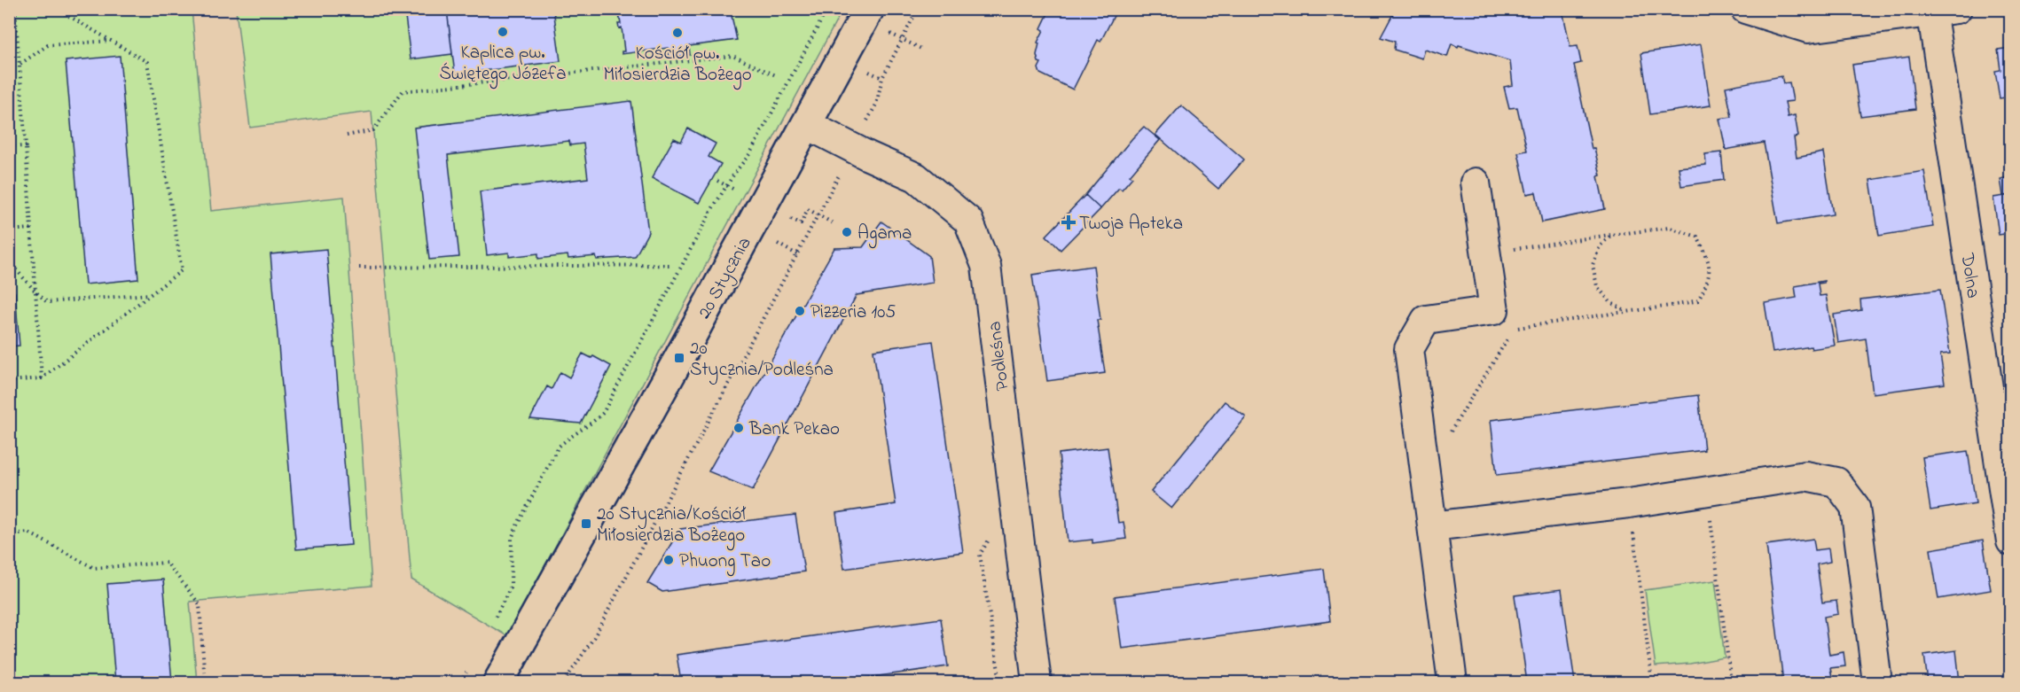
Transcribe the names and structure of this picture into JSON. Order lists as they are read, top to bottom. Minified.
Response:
{"streets":{"street":["Dolna","20 Stycznia","Podleśna"]},"crossings":[["20 Stycznia","Podleśna"]],"places":{"other":["Kaplica pw. Świętego Józefa","Kościół pw. Miłosierdzia Bożego","Agama","Pizzeria 105","Bank Pekao","Phuong Tao"],"health":["Twoja Apteka"],"transit":["20 Stycznia/Podleśna","20 Stycznia/Kościół Miłosierdzia Bożego"]}}
